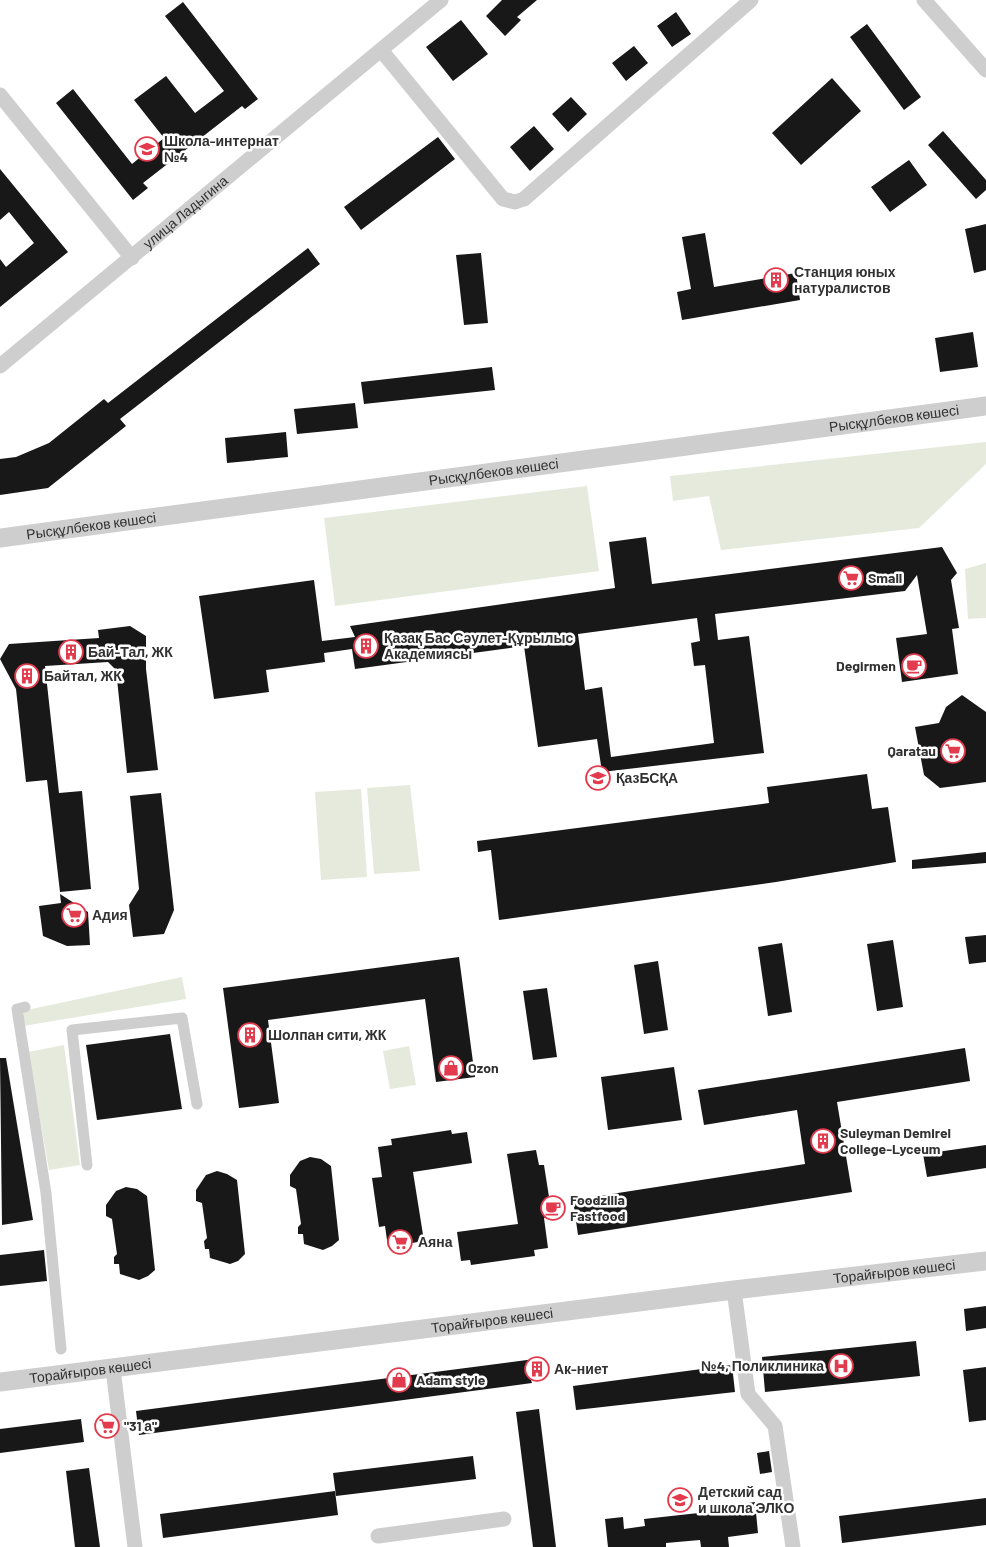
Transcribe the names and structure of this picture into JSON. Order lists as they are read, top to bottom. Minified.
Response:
{"streets":{"street":["улица Ладыгина","Рысқұлбеков көшесі","Торайғыров көшесі"]},"places":{"school or university":["Школа-интернат №4","ҚазБСҚА","Детский сад и школа ЭЛКО"],"building":["Станция юных натуралистов","Қазақ Бас Сәулет-Құрылыс Академиясы","Бай-Тал, ЖК","Байтал, ЖК","Шолпан сити, ЖК","Suleyman Demirel College-Lyceum","Ак-ниет"],"supermarket":["Small","Qaratau","Адия","Аяна","\"31 а\""],"cafe":["Degirmen","Foodzilla Fastfood"],"shop":["Ozon","Adam style"],"hospital":["№4, Поликлиника"]}}
